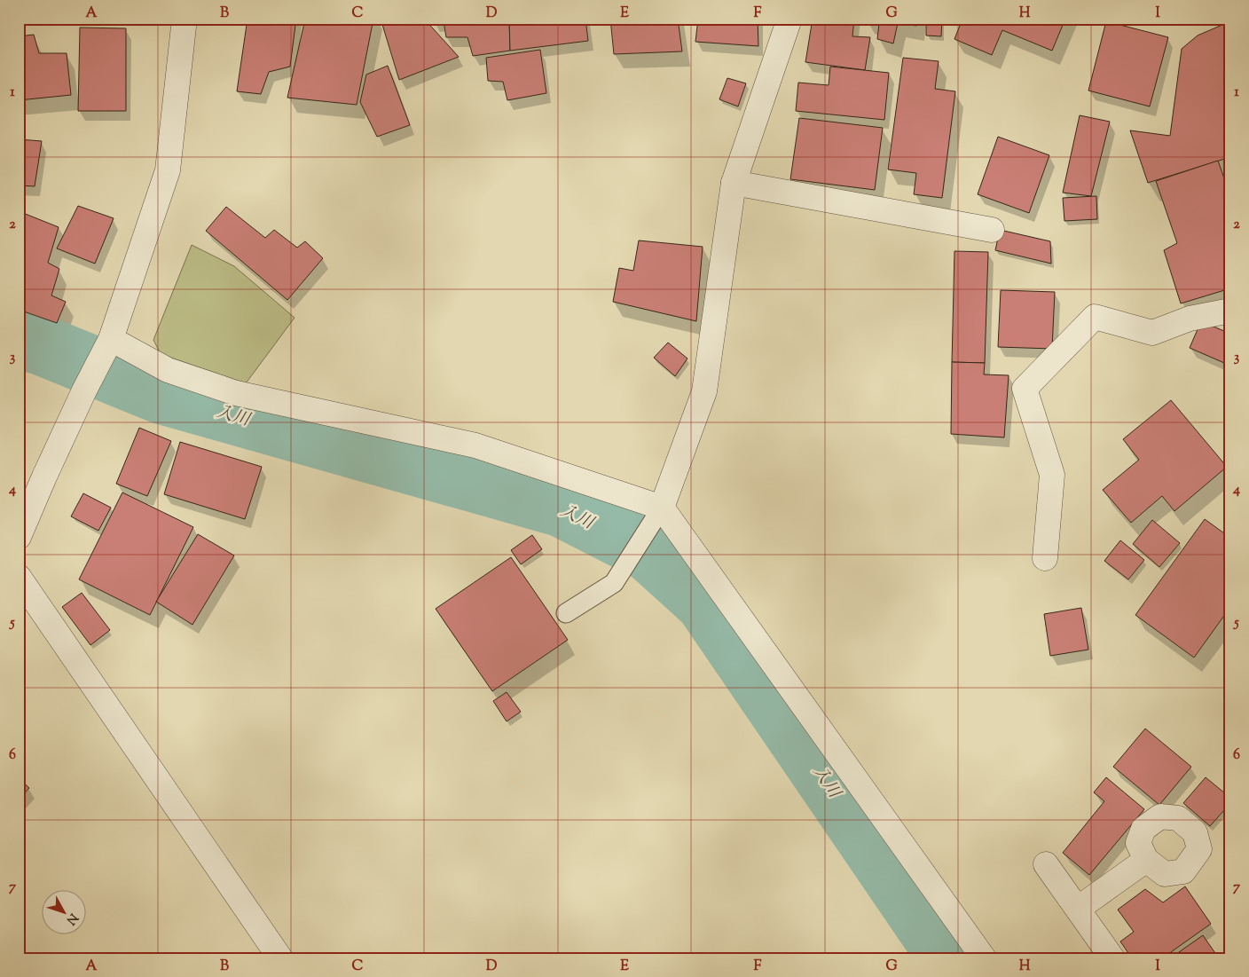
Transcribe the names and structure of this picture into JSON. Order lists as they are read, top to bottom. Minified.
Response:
{"water":["入川"],"north":"bottom right","grid":{"columns":["A","B","C","D","E","F","G","H","I"],"rows":["1","2","3","4","5","6","7"]}}
